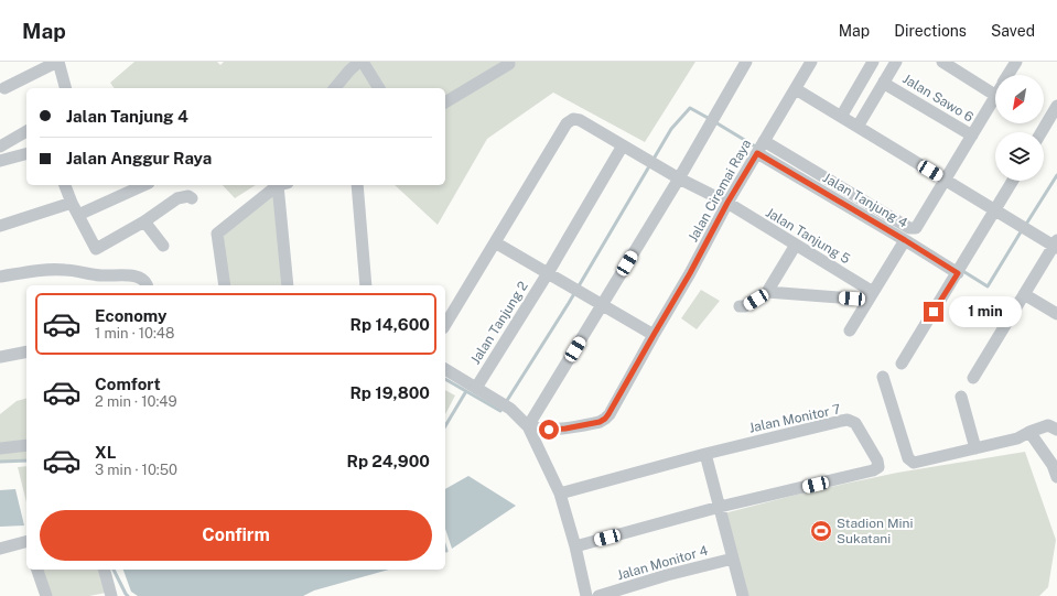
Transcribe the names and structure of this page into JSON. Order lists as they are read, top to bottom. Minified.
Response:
{"streets":{"street":["Jalan Sawo 6","Jalan Ciremai Raya","Jalan Tanjung 4","Jalan Tanjung 5","Jalan Tanjung 2","Jalan Monitor 7","Jalan Monitor 4"]},"crossings":[["Jalan Ciremai Raya","Jalan Tanjung 4"],["Jalan Ciremai Raya","Jalan Tanjung 5"],["Jalan Tanjung 5","Jalan Tanjung 2"]],"places":{"sports":["Stadion Mini Sukatani"]},"north":"bottom left","page":{"header":"Map","nav":["Map","Directions","Saved"],"banner":["Jalan Tanjung 4","Jalan Anggur Raya"],"list":[{"name":"Economy","note":"1 min · 10:48","value":"Rp 14,600"},{"name":"Comfort","note":"2 min · 10:49","value":"Rp 19,800"},{"name":"XL","note":"3 min · 10:50","value":"Rp 24,900"}],"bubble":"1 min","buttons":"Confirm"}}
